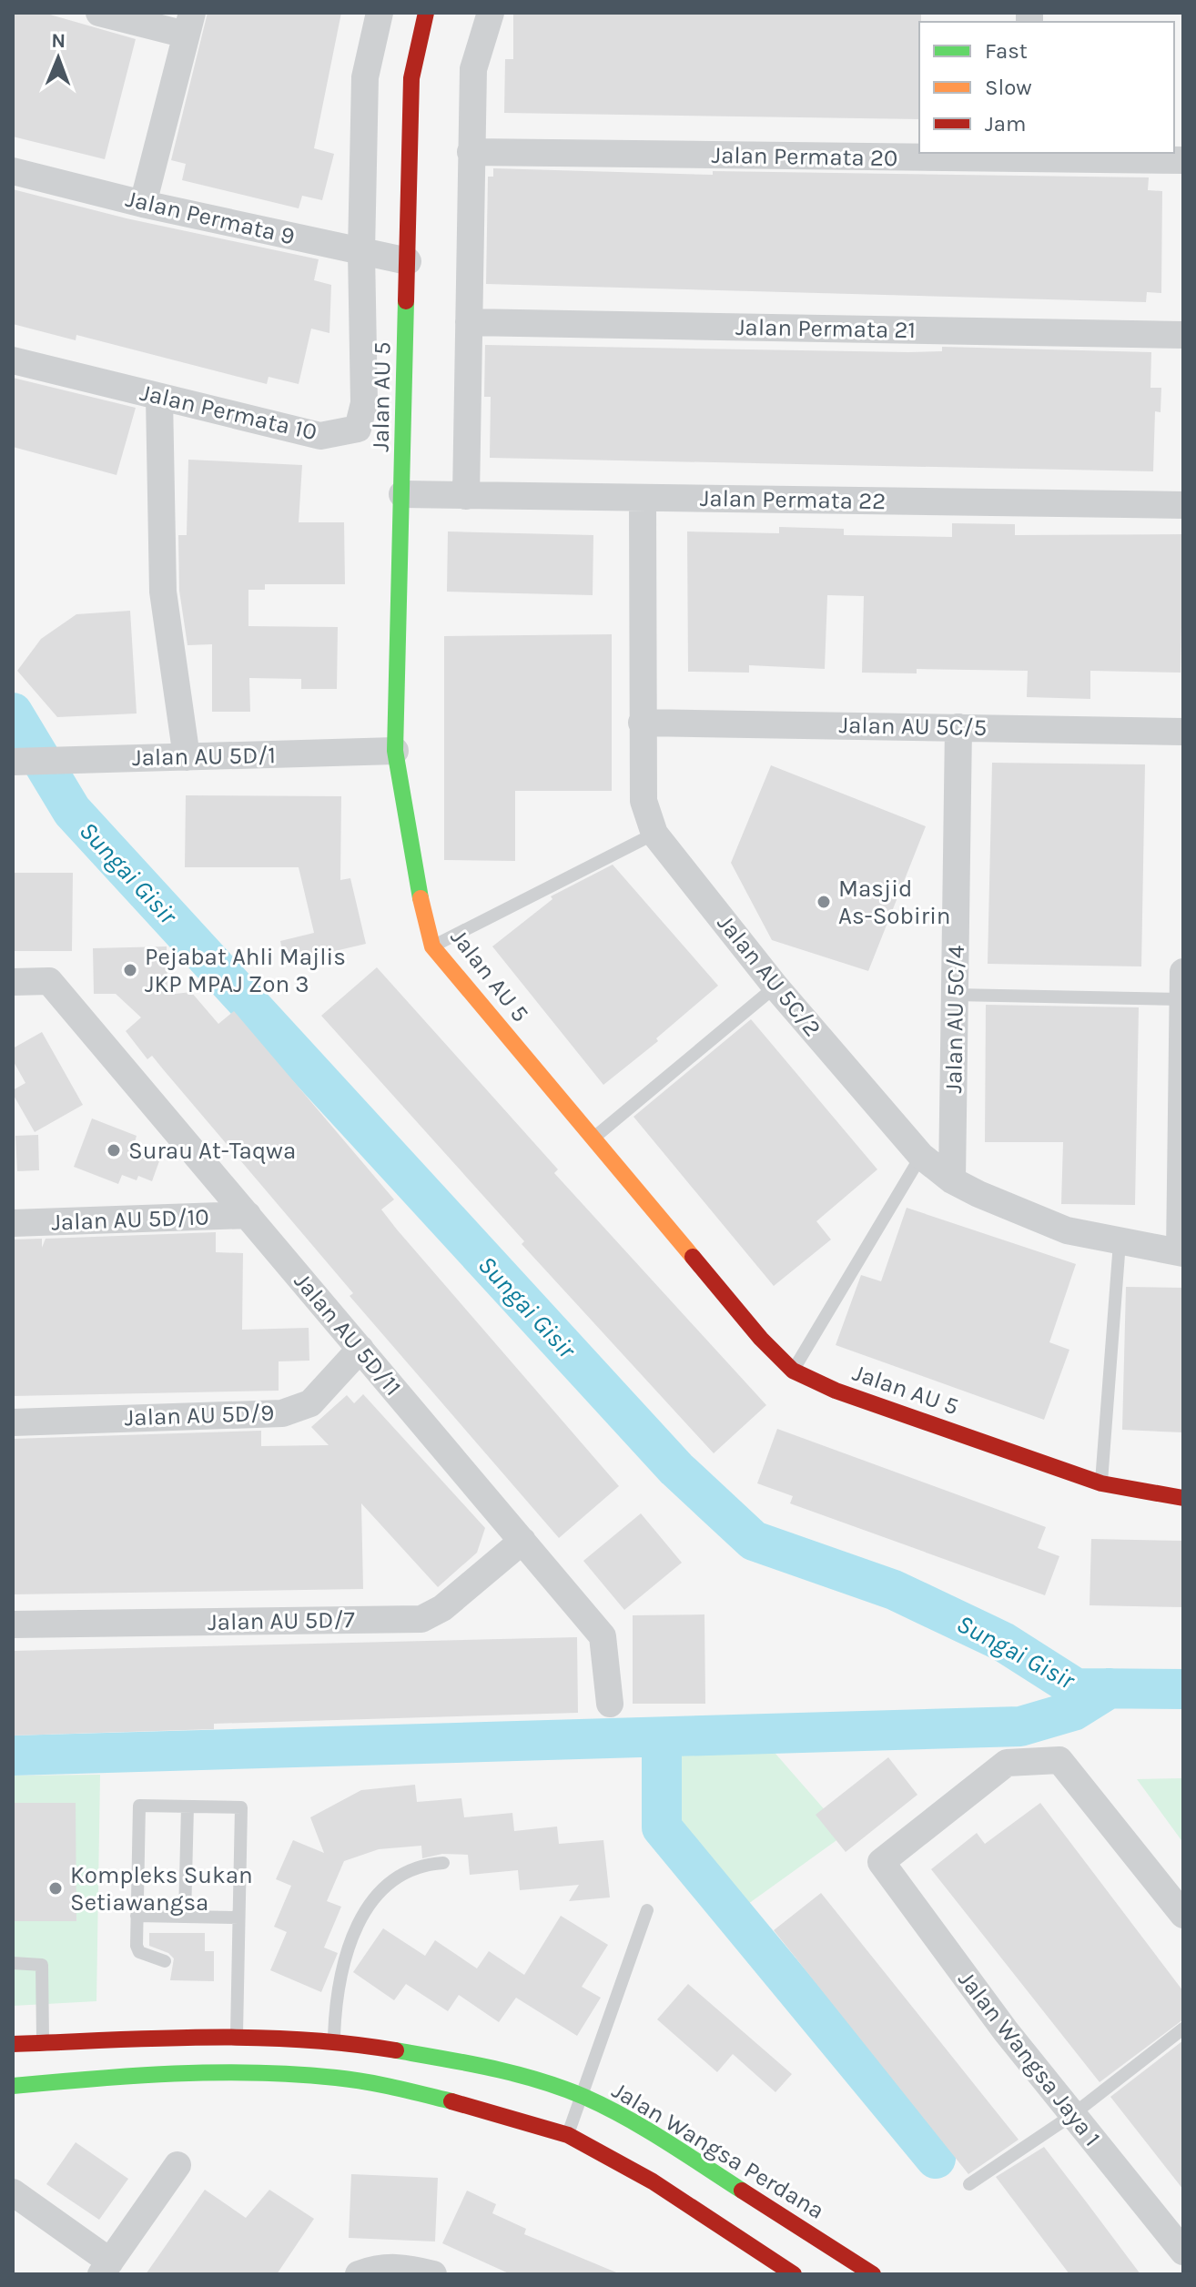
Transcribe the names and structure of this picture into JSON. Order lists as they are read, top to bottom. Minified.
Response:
{"streets":{"main road":["Jalan AU 5","Jalan Wangsa Perdana"],"street":["Jalan Permata 20","Jalan Permata 9","Jalan Permata 21","Jalan Permata 10","Jalan Permata 22","Jalan AU 5C/5","Jalan AU 5D/1","Jalan AU 5C/2","Jalan AU 5C/4","Jalan AU 5D/10","Jalan AU 5D/11","Jalan AU 5D/9","Jalan AU 5D/7","Jalan Wangsa Jaya 1"]},"crossings":[["Jalan Permata 9","Jalan AU 5"],["Jalan Permata 9","Jalan Permata 10"],["Jalan AU 5","Jalan Permata 22"],["Jalan AU 5","Jalan AU 5D/1"],["Jalan Permata 22","Jalan AU 5C/2"],["Jalan AU 5C/5","Jalan AU 5C/2"],["Jalan AU 5C/5","Jalan AU 5C/4"],["Jalan AU 5C/2","Jalan AU 5C/4"],["Jalan AU 5D/10","Jalan AU 5D/11"],["Jalan AU 5D/11","Jalan AU 5D/9"],["Jalan AU 5D/11","Jalan AU 5D/7"]],"water":["Sungai Gisir"],"places":["Masjid As-Sobirin","Pejabat Ahli Majlis JKP MPAJ Zon 3","Surau At-Taqwa","Kompleks Sukan Setiawangsa"],"legend":["Fast","Slow","Jam"],"north":"top"}
